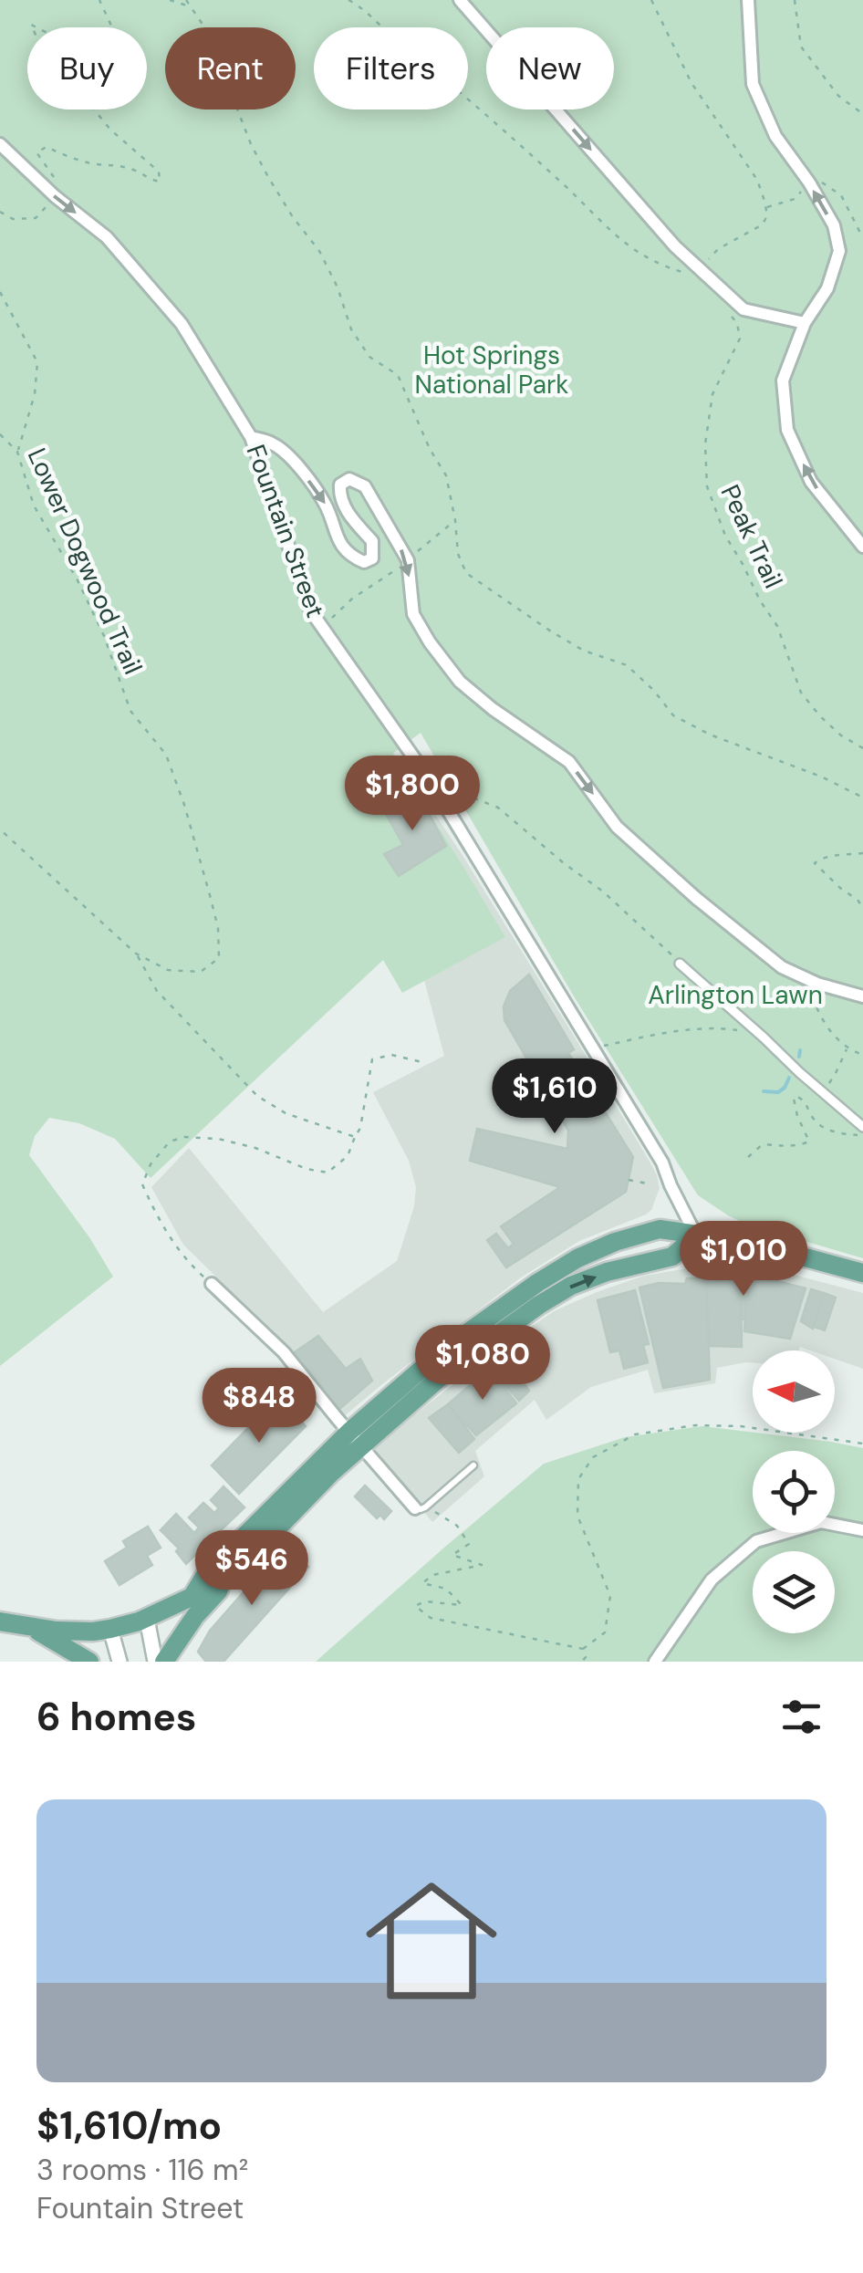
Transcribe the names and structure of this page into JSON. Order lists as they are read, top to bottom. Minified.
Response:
{"streets":{"street":["Fountain Street"],"path":["Peak Trail","Lower Dogwood Trail"]},"parks":["Hot Springs National Park","Arlington Lawn"],"north":"left","page":{"chip":["Buy","Rent","Filters","New"],"price":["$1,800","$1,610","$1,010","$1,080","$848","$546"],"heading":"6 homes","list":[{"name":"$1,610/mo","note":"3 rooms · 116 m² · Fountain Street"}]}}
